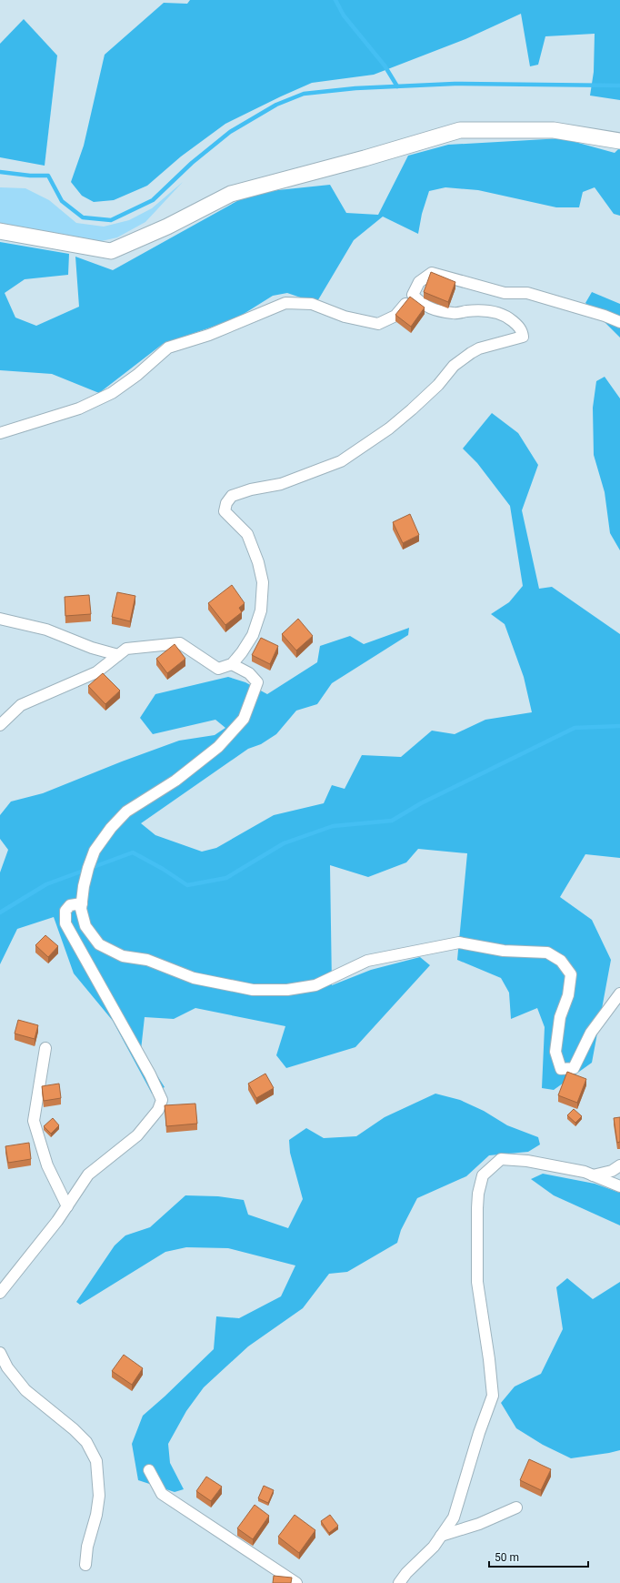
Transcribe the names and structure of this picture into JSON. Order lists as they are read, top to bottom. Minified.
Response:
{"scale_bar":"50 m"}
